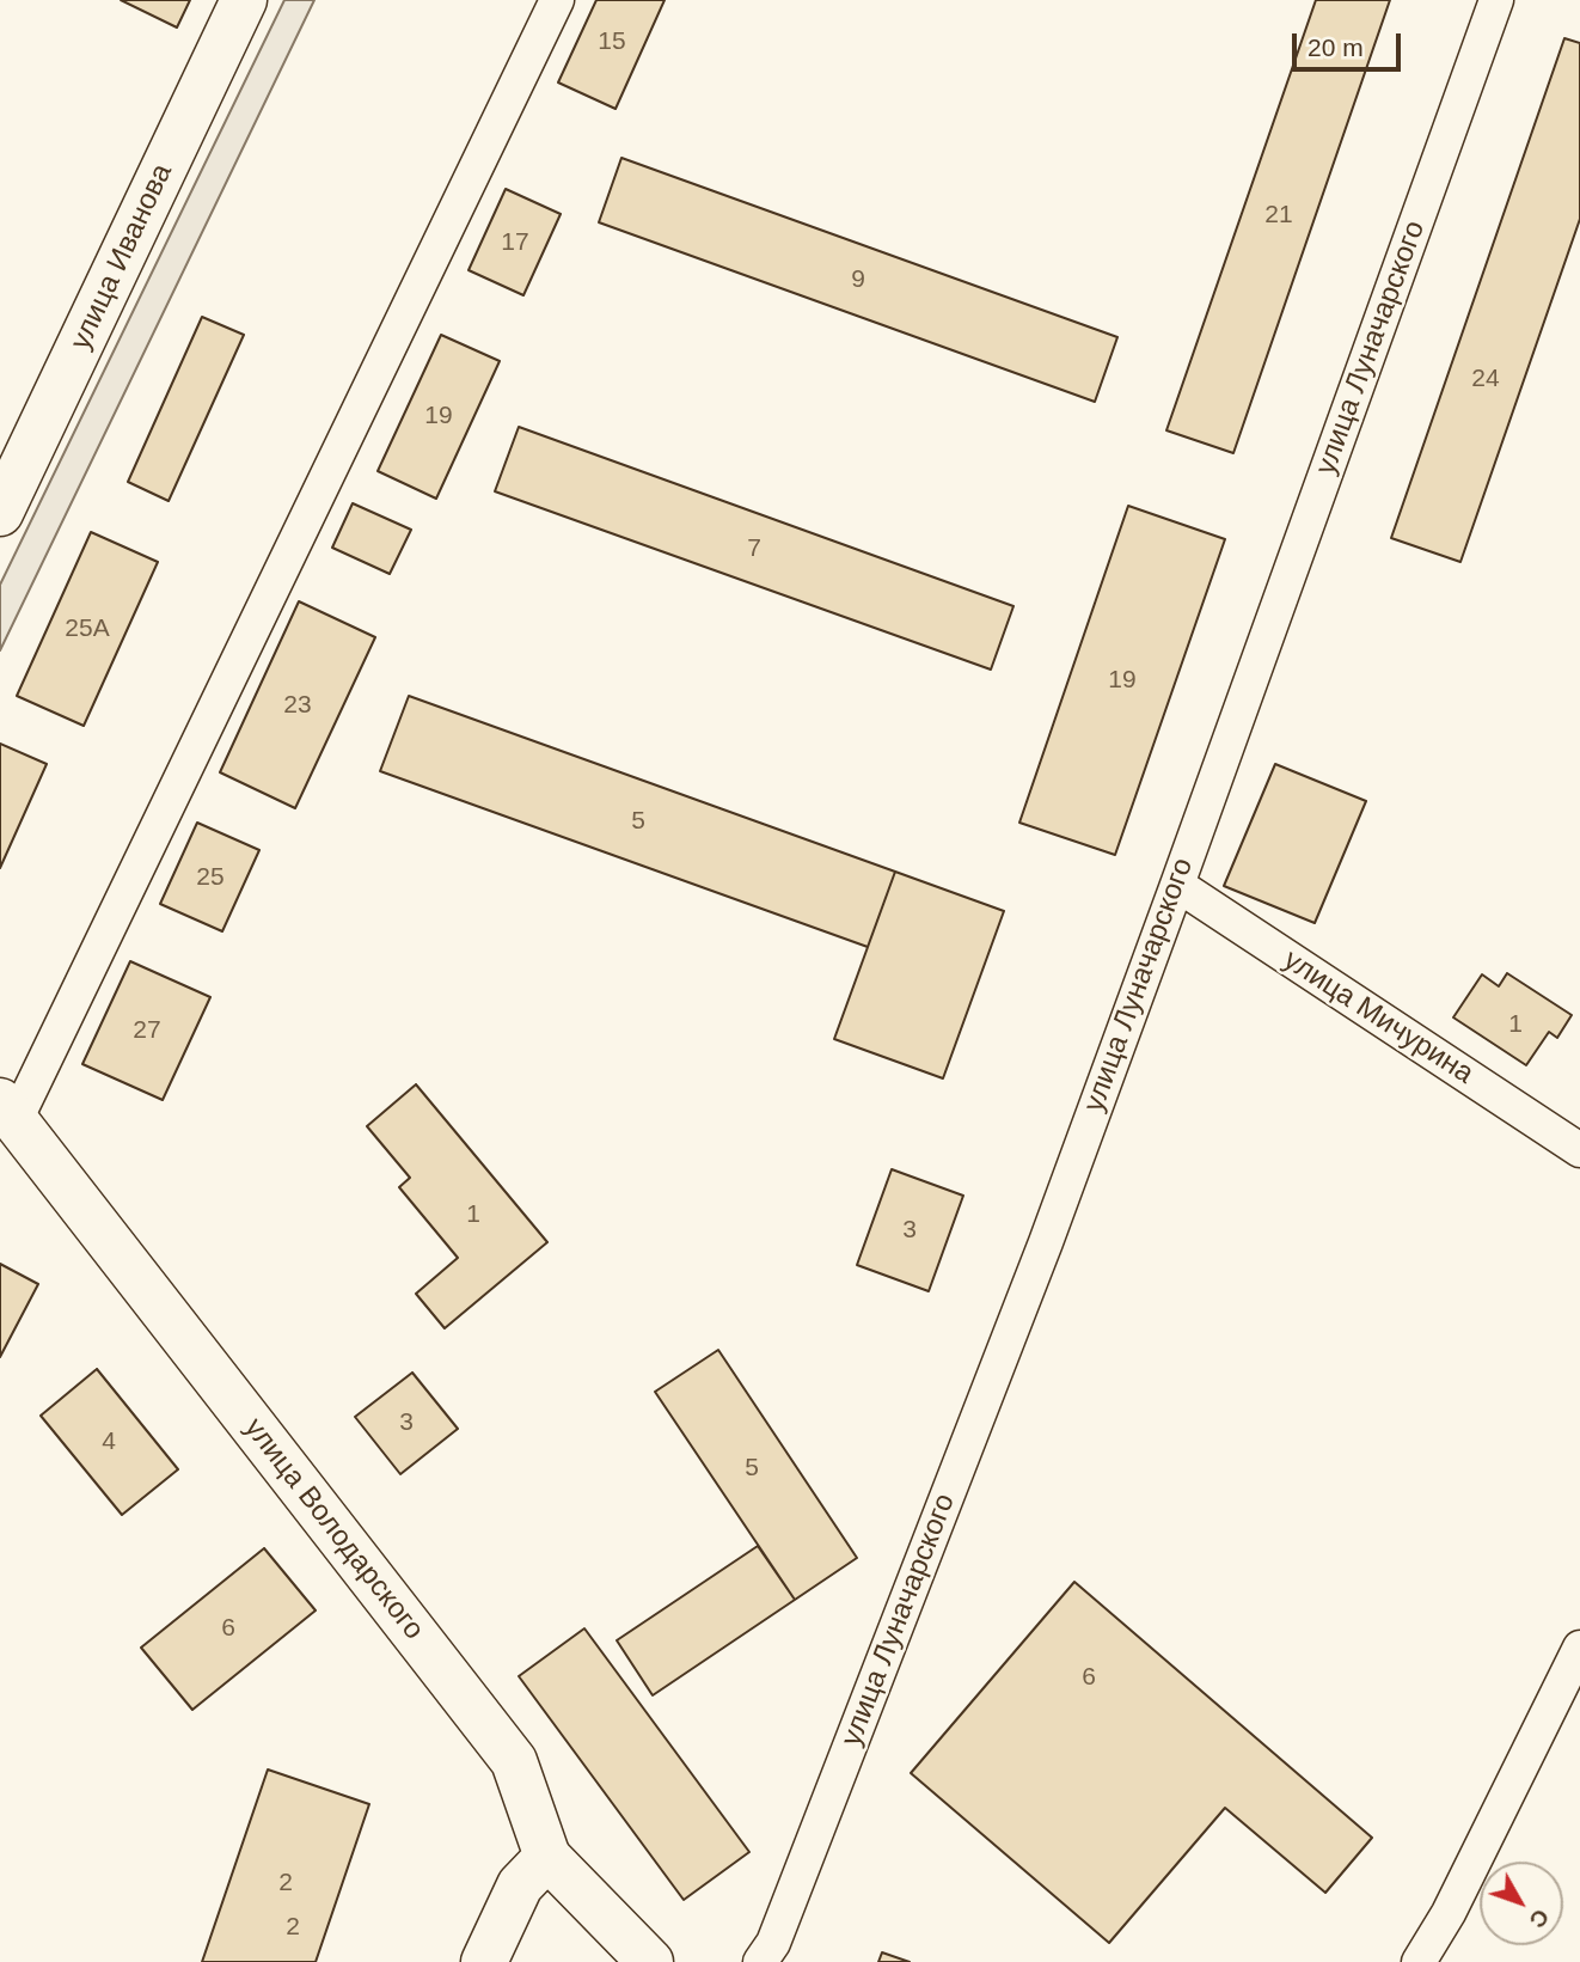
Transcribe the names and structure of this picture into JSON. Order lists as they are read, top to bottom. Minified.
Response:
{"streets":{"main road":["улица Иванова","улица Володарского"],"street":["улица Луначарского","улица Мичурина"]},"crossings":[["улица Луначарского","улица Мичурина"]],"house_numbers":["15","21","17","9","24","19","7","25А","19","23","5","25","1","27","1","3","3","4","5","6","6","2","2"],"scale_bar":"20 m","north":"bottom right"}
